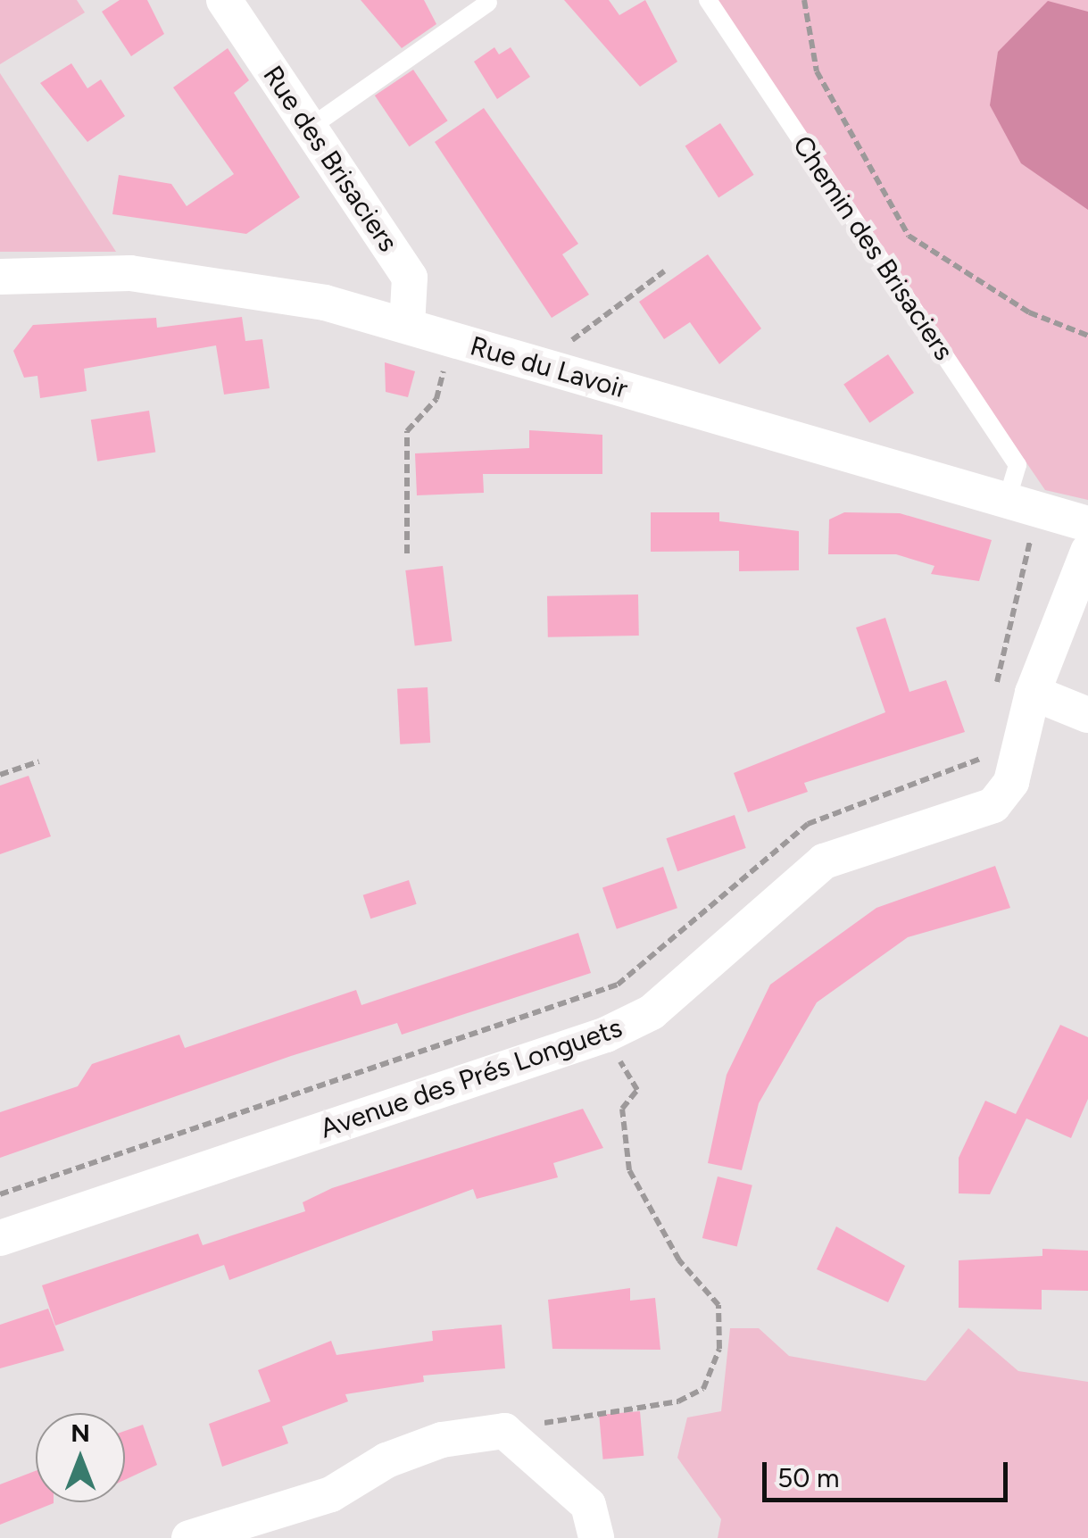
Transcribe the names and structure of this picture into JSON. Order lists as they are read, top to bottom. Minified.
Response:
{"streets":{"street":["Rue des Brisaciers","Rue du Lavoir","Avenue des Prés Longuets"],"lane":["Chemin des Brisaciers"]},"crossings":[["Rue des Brisaciers","Rue du Lavoir"],["Chemin des Brisaciers","Rue du Lavoir"]],"scale_bar":"50 m","north":"top"}
